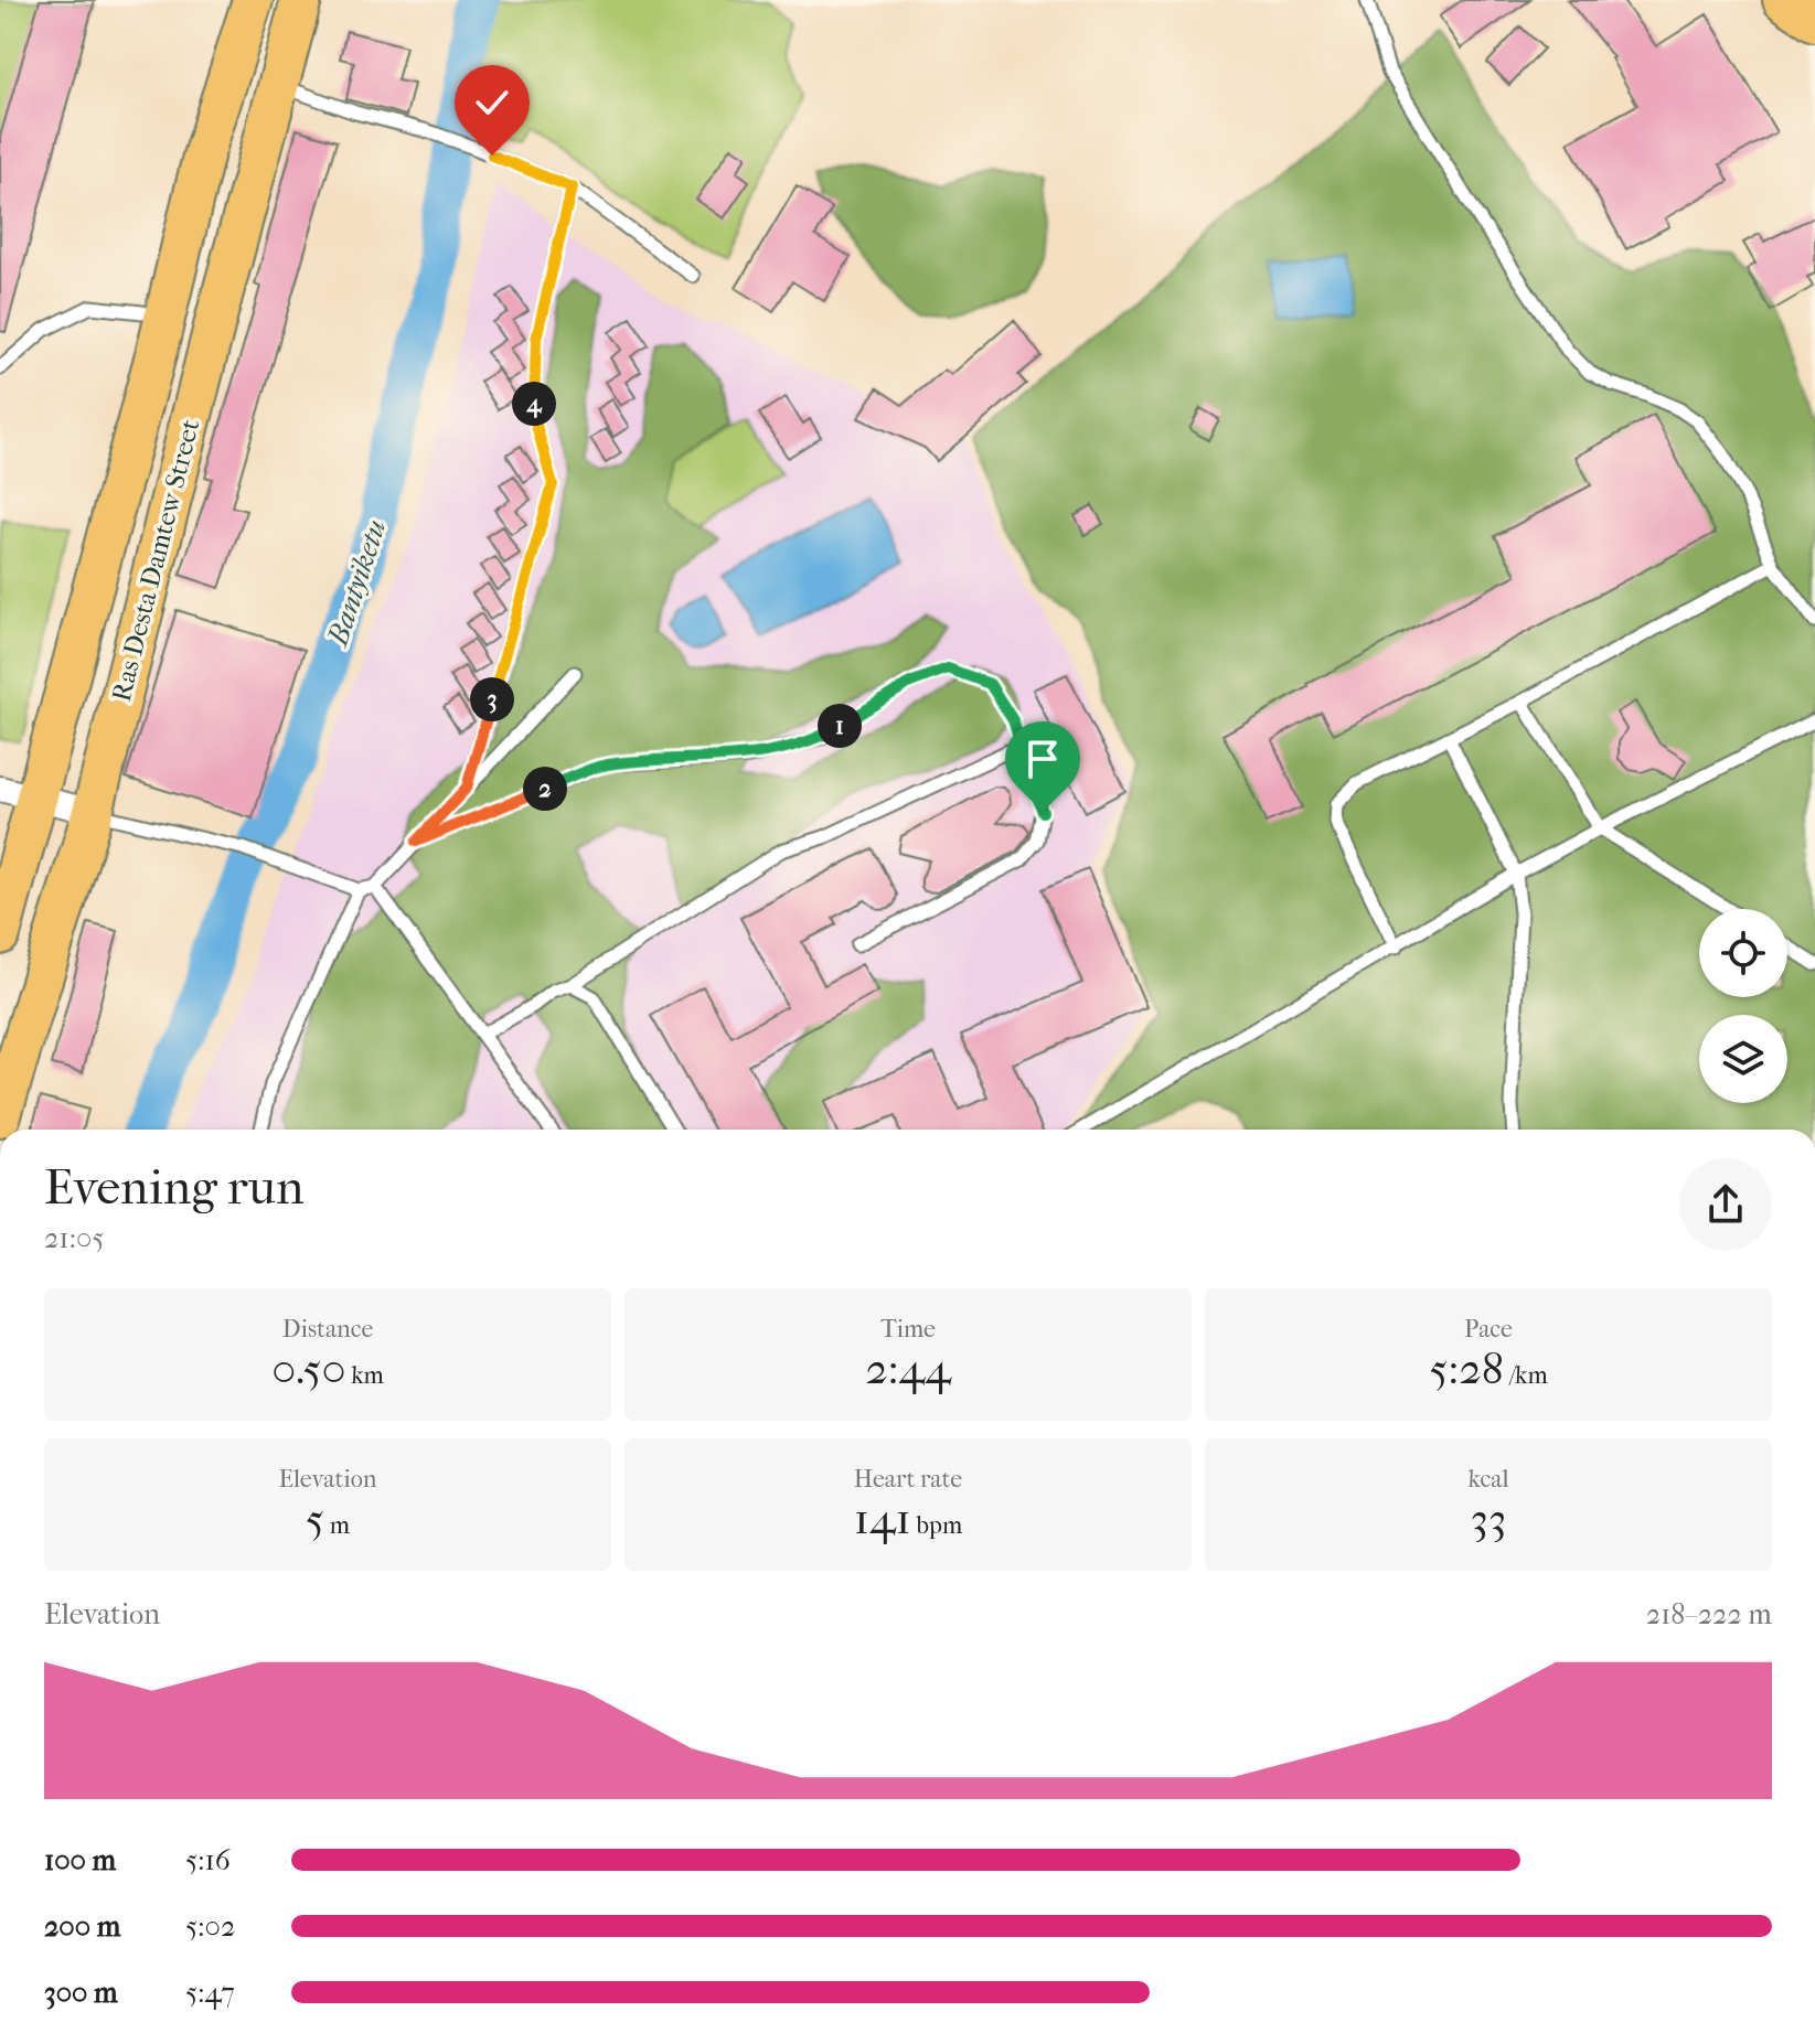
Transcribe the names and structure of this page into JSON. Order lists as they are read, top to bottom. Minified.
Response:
{"streets":{"main road":["Ras Desta Damtew Street"]},"water":["Bantyiketu"],"page":{"pins":["4","3","1","2"],"heading":["Evening run","21:05"],"stats":[["Distance","0.50 km"],["Time","2:44"],["Pace","5:28 /km"],["Elevation","5 m"],["Heart rate","141 bpm"],["kcal","33"]],"chart":["Elevation","218–222 m"],"list":[{"name":"100 m","note":"5:16"},{"name":"200 m","note":"5:02"},{"name":"300 m","note":"5:47"}]}}
